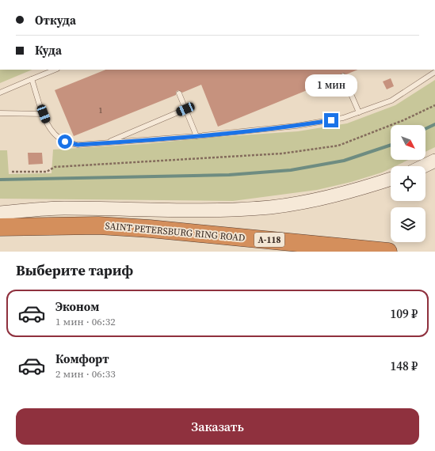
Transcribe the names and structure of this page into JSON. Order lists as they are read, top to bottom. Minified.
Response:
{"streets":{"highway":["SAINT PETERSBURG RING ROAD","А-118"]},"house_numbers":["1"],"north":"bottom right","page":{"banner":["Откуда","Куда"],"bubble":"1 мин","heading":"Выберите тариф","list":[{"name":"Эконом","note":"1 мин · 06:32","value":"109 ₽"},{"name":"Комфорт","note":"2 мин · 06:33","value":"148 ₽"}],"buttons":"Заказать"}}
